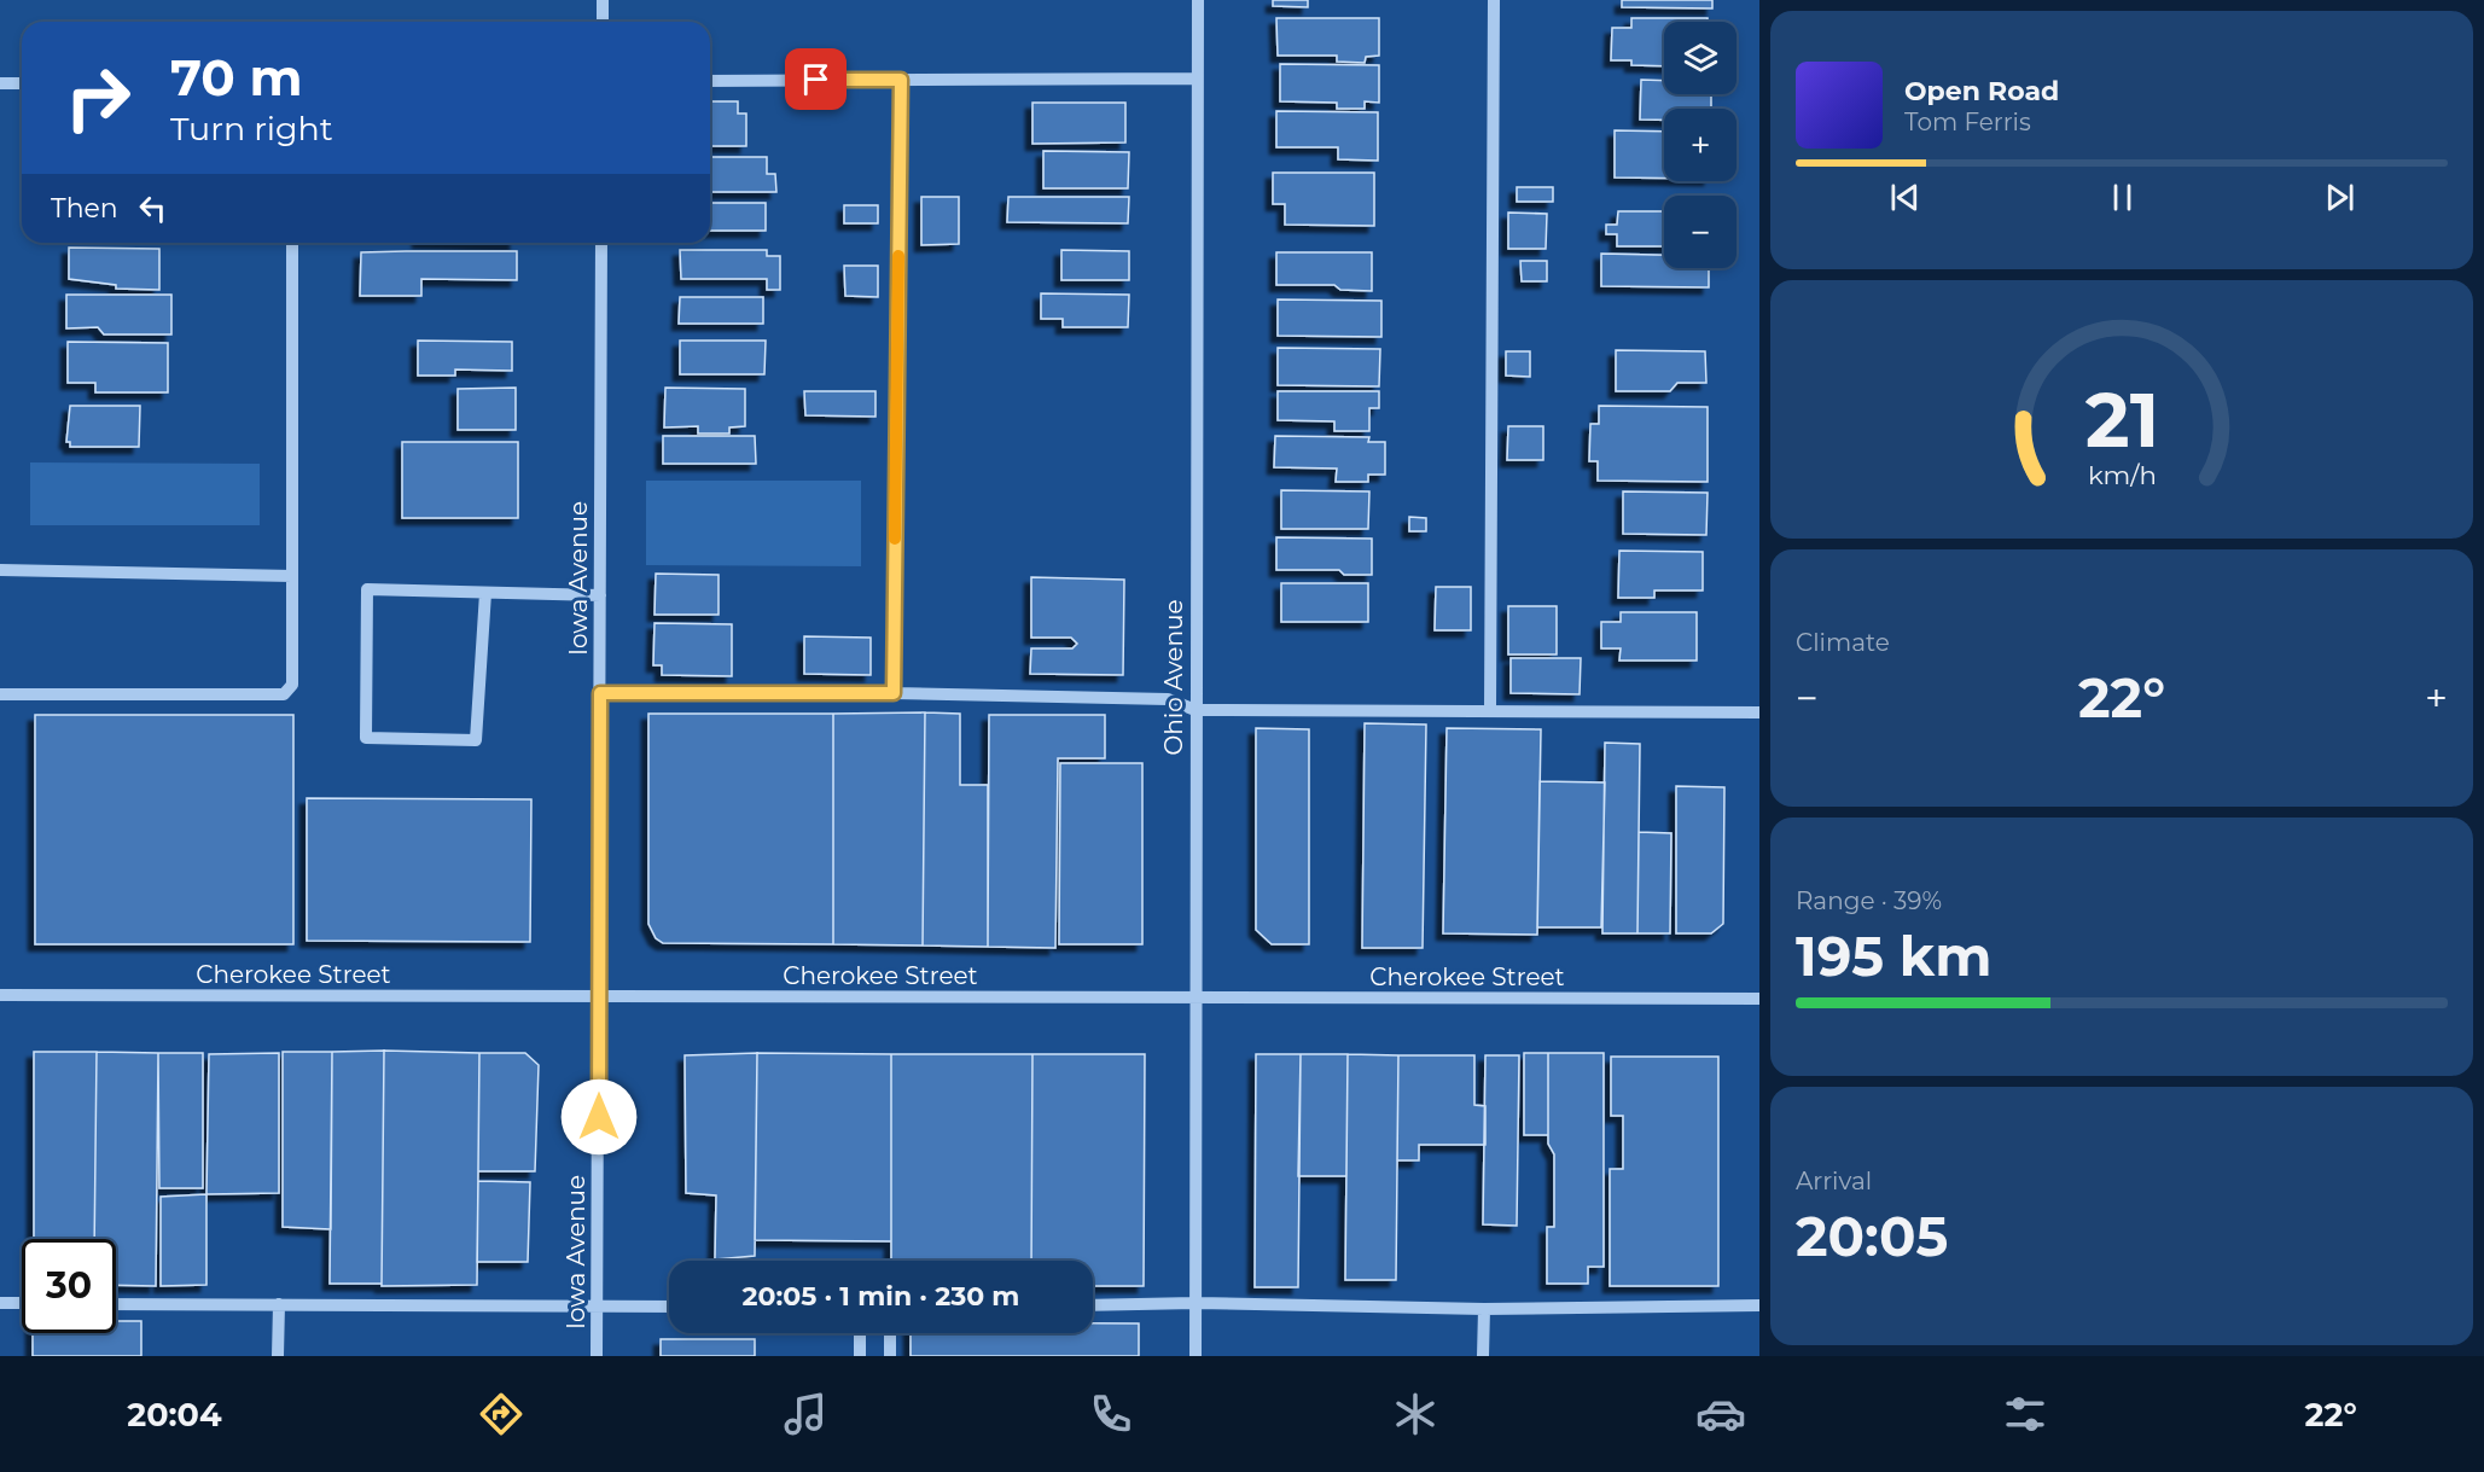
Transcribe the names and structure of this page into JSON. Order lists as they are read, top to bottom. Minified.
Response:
{"streets":{"street":["Iowa Avenue","Ohio Avenue","Cherokee Street"]},"crossings":[["Iowa Avenue","Cherokee Street"],["Ohio Avenue","Cherokee Street"]],"page":{"map_buttons":["+","−"],"turn":["70 m","Turn right"],"song":["Open Road","Tom Ferris"],"then":"Then","tile":["Climate",["Range · 39%","195 km"],["Arrival","20:05"]],"heat":["−","22°","+"],"limit":"30","trip":"20:05 · 1 min · 230 m","tabs":["20:04","22°"],"gauge":["21","km/h"]}}
